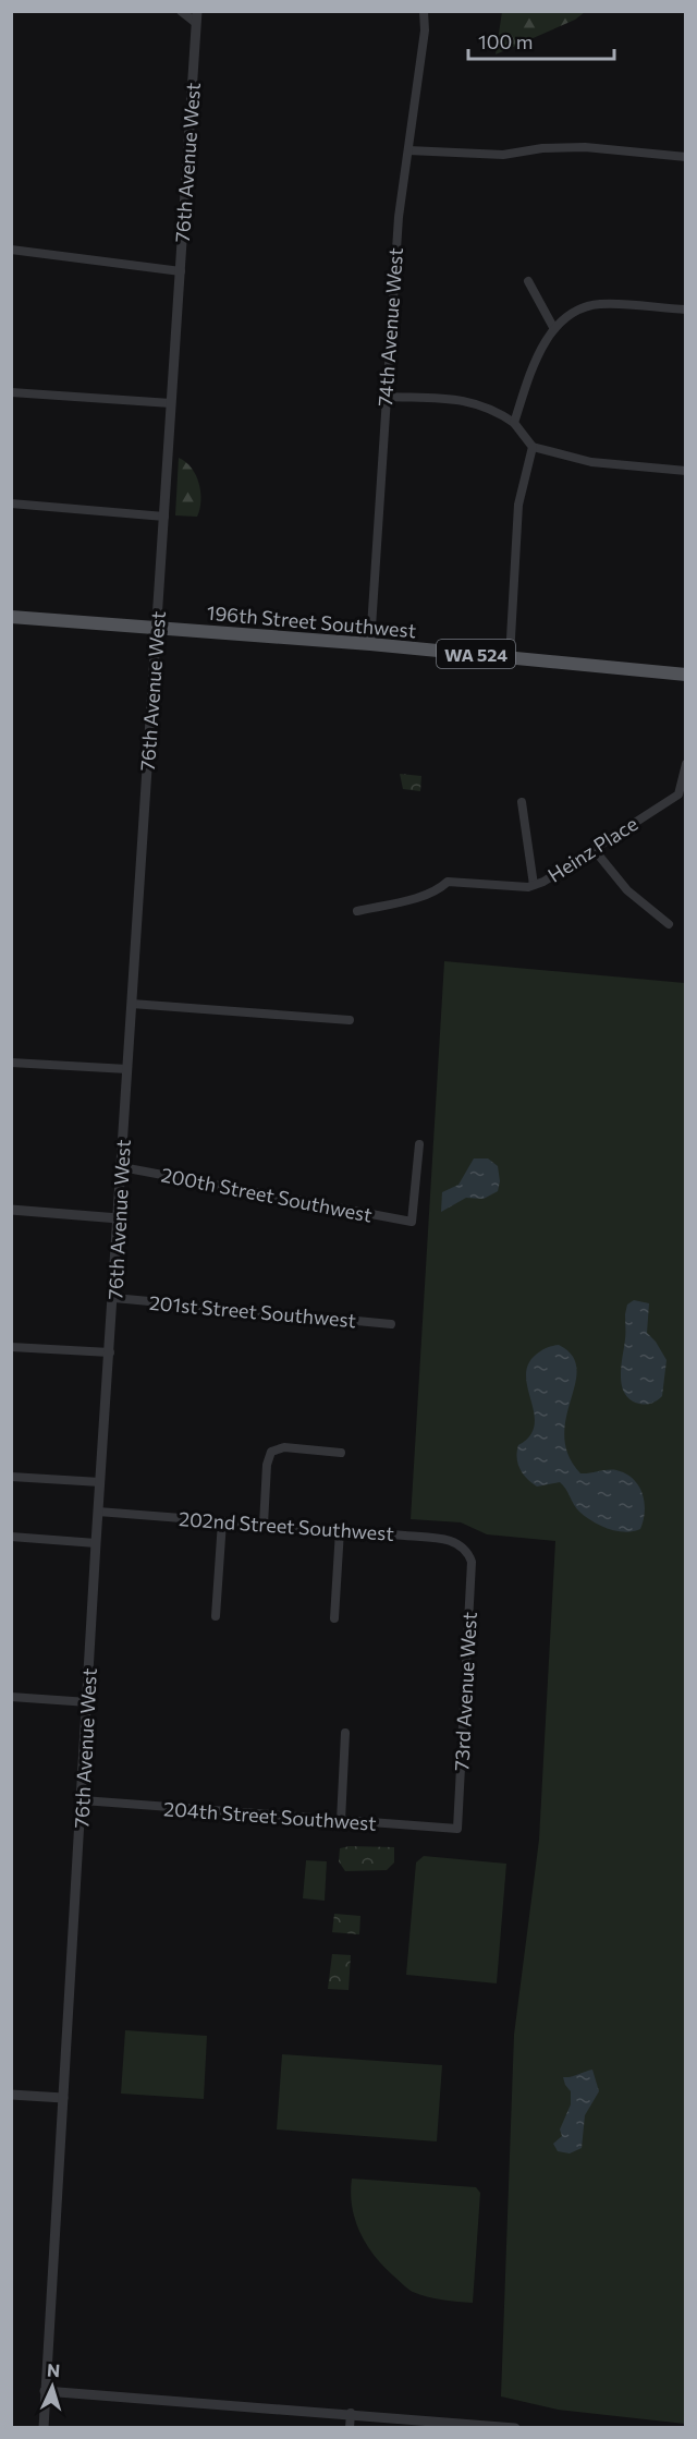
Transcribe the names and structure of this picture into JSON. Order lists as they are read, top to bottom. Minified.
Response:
{"streets":{"main road":["196th Street Southwest","WA 524"],"street":["76th Avenue West","74th Avenue West","Heinz Place","200th Street Southwest","201st Street Southwest","202nd Street Southwest","73rd Avenue West","204th Street Southwest"]},"crossings":[["76th Avenue West","196th Street Southwest"],["76th Avenue West","200th Street Southwest"],["76th Avenue West","201st Street Southwest"],["76th Avenue West","202nd Street Southwest"],["76th Avenue West","204th Street Southwest"],["74th Avenue West","196th Street Southwest"],["202nd Street Southwest","73rd Avenue West"],["73rd Avenue West","204th Street Southwest"]],"scale_bar":"100 m","north":"top"}
